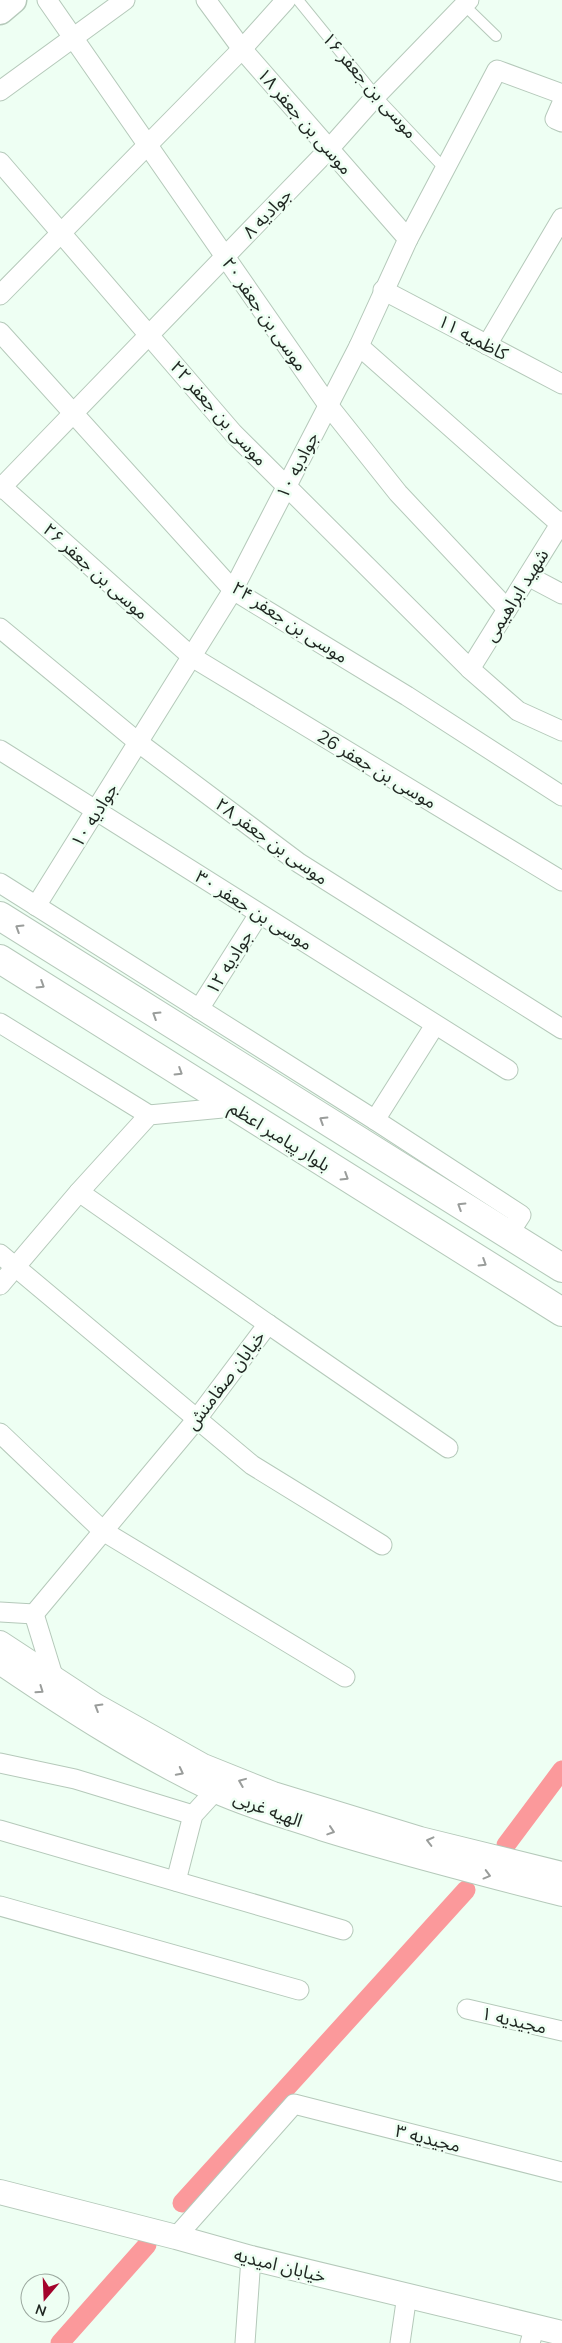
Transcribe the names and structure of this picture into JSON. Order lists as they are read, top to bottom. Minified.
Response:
{"streets":{"main road":["بلوار پیامبر اعظم"],"street":["موسی بن جعفر ۱۸","جوادیه ۸","موسی بن جعفر ۲۰","کاظمیه ۱۱","موسی بن جعفر ۲۲","جوادیه ۱۰","موسی بن جعفر ۲۶","شهید ابراهیمی","موسی بن جعفر ۲۴","موسی بن جعفر 26","موسی بن جعفر ۲۸","موسی بن جعفر ۳۰","جوادیه ۱۲","خیابان صفامنش","الهیه غربی","مجیدیه ۱","مجیدیه ۳","خیابان امیدیه"],"lane":["موسی بن جعفر ۱۶"]},"crossings":[["موسی بن جعفر ۱۶","جوادیه ۸"],["موسی بن جعفر ۱۶","جوادیه ۱۰"],["موسی بن جعفر ۱۸","جوادیه ۸"],["موسی بن جعفر ۱۸","جوادیه ۱۰"],["جوادیه ۸","موسی بن جعفر ۲۰"],["جوادیه ۸","موسی بن جعفر ۲۲"],["جوادیه ۸","موسی بن جعفر ۲۶"],["جوادیه ۸","موسی بن جعفر ۲۴"],["موسی بن جعفر ۲۰","جوادیه ۱۰"],["موسی بن جعفر ۲۰","شهید ابراهیمی"],["کاظمیه ۱۱","جوادیه ۱۰"],["موسی بن جعفر ۲۲","جوادیه ۱۰"],["موسی بن جعفر ۲۲","شهید ابراهیمی"],["جوادیه ۱۰","موسی بن جعفر ۲۶"],["جوادیه ۱۰","موسی بن جعفر ۲۴"],["جوادیه ۱۰","موسی بن جعفر 26"],["جوادیه ۱۰","موسی بن جعفر ۲۸"],["جوادیه ۱۰","موسی بن جعفر ۳۰"],["موسی بن جعفر ۲۶","موسی بن جعفر 26"],["موسی بن جعفر ۳۰","جوادیه ۱۲"],["مجیدیه ۳","خیابان امیدیه"]],"north":"bottom"}
